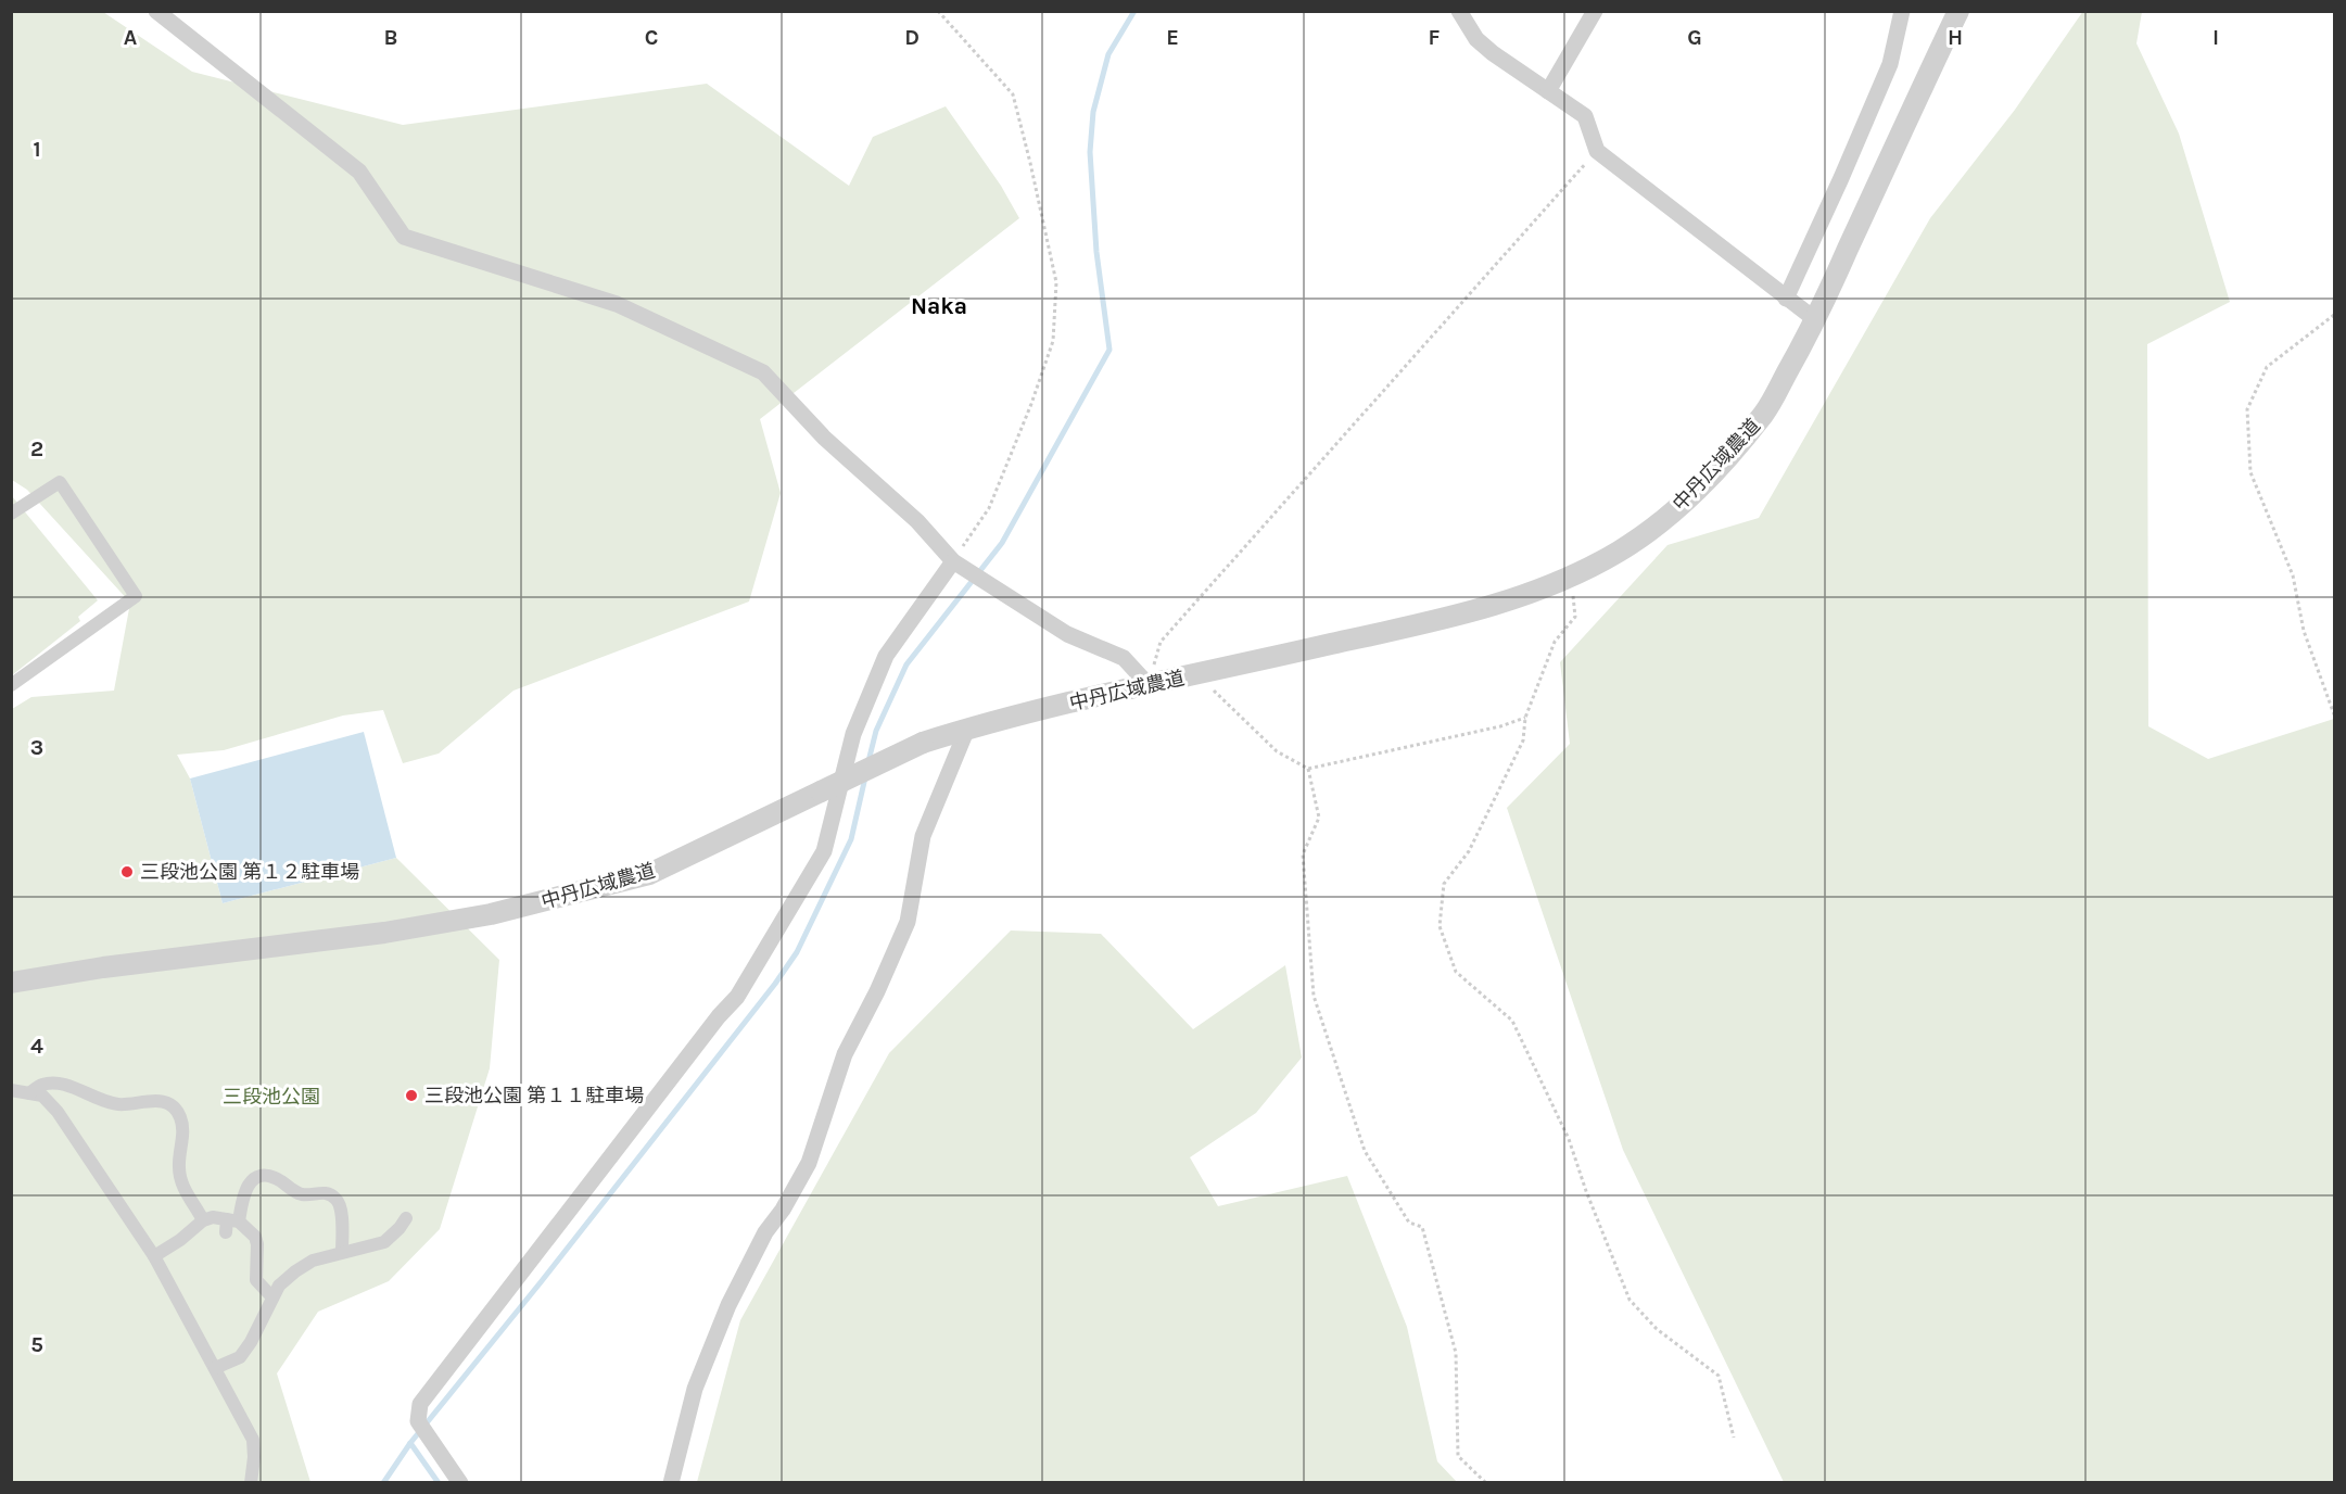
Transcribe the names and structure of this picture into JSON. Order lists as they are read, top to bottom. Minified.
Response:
{"streets":{"street":["中丹広域農道"]},"districts":["Naka"],"parks":["三段池公園"],"places":["三段池公園 第１２駐車場","三段池公園 第１１駐車場"],"grid":{"columns":["A","B","C","D","E","F","G","H","I"],"rows":["1","2","3","4","5"]}}
